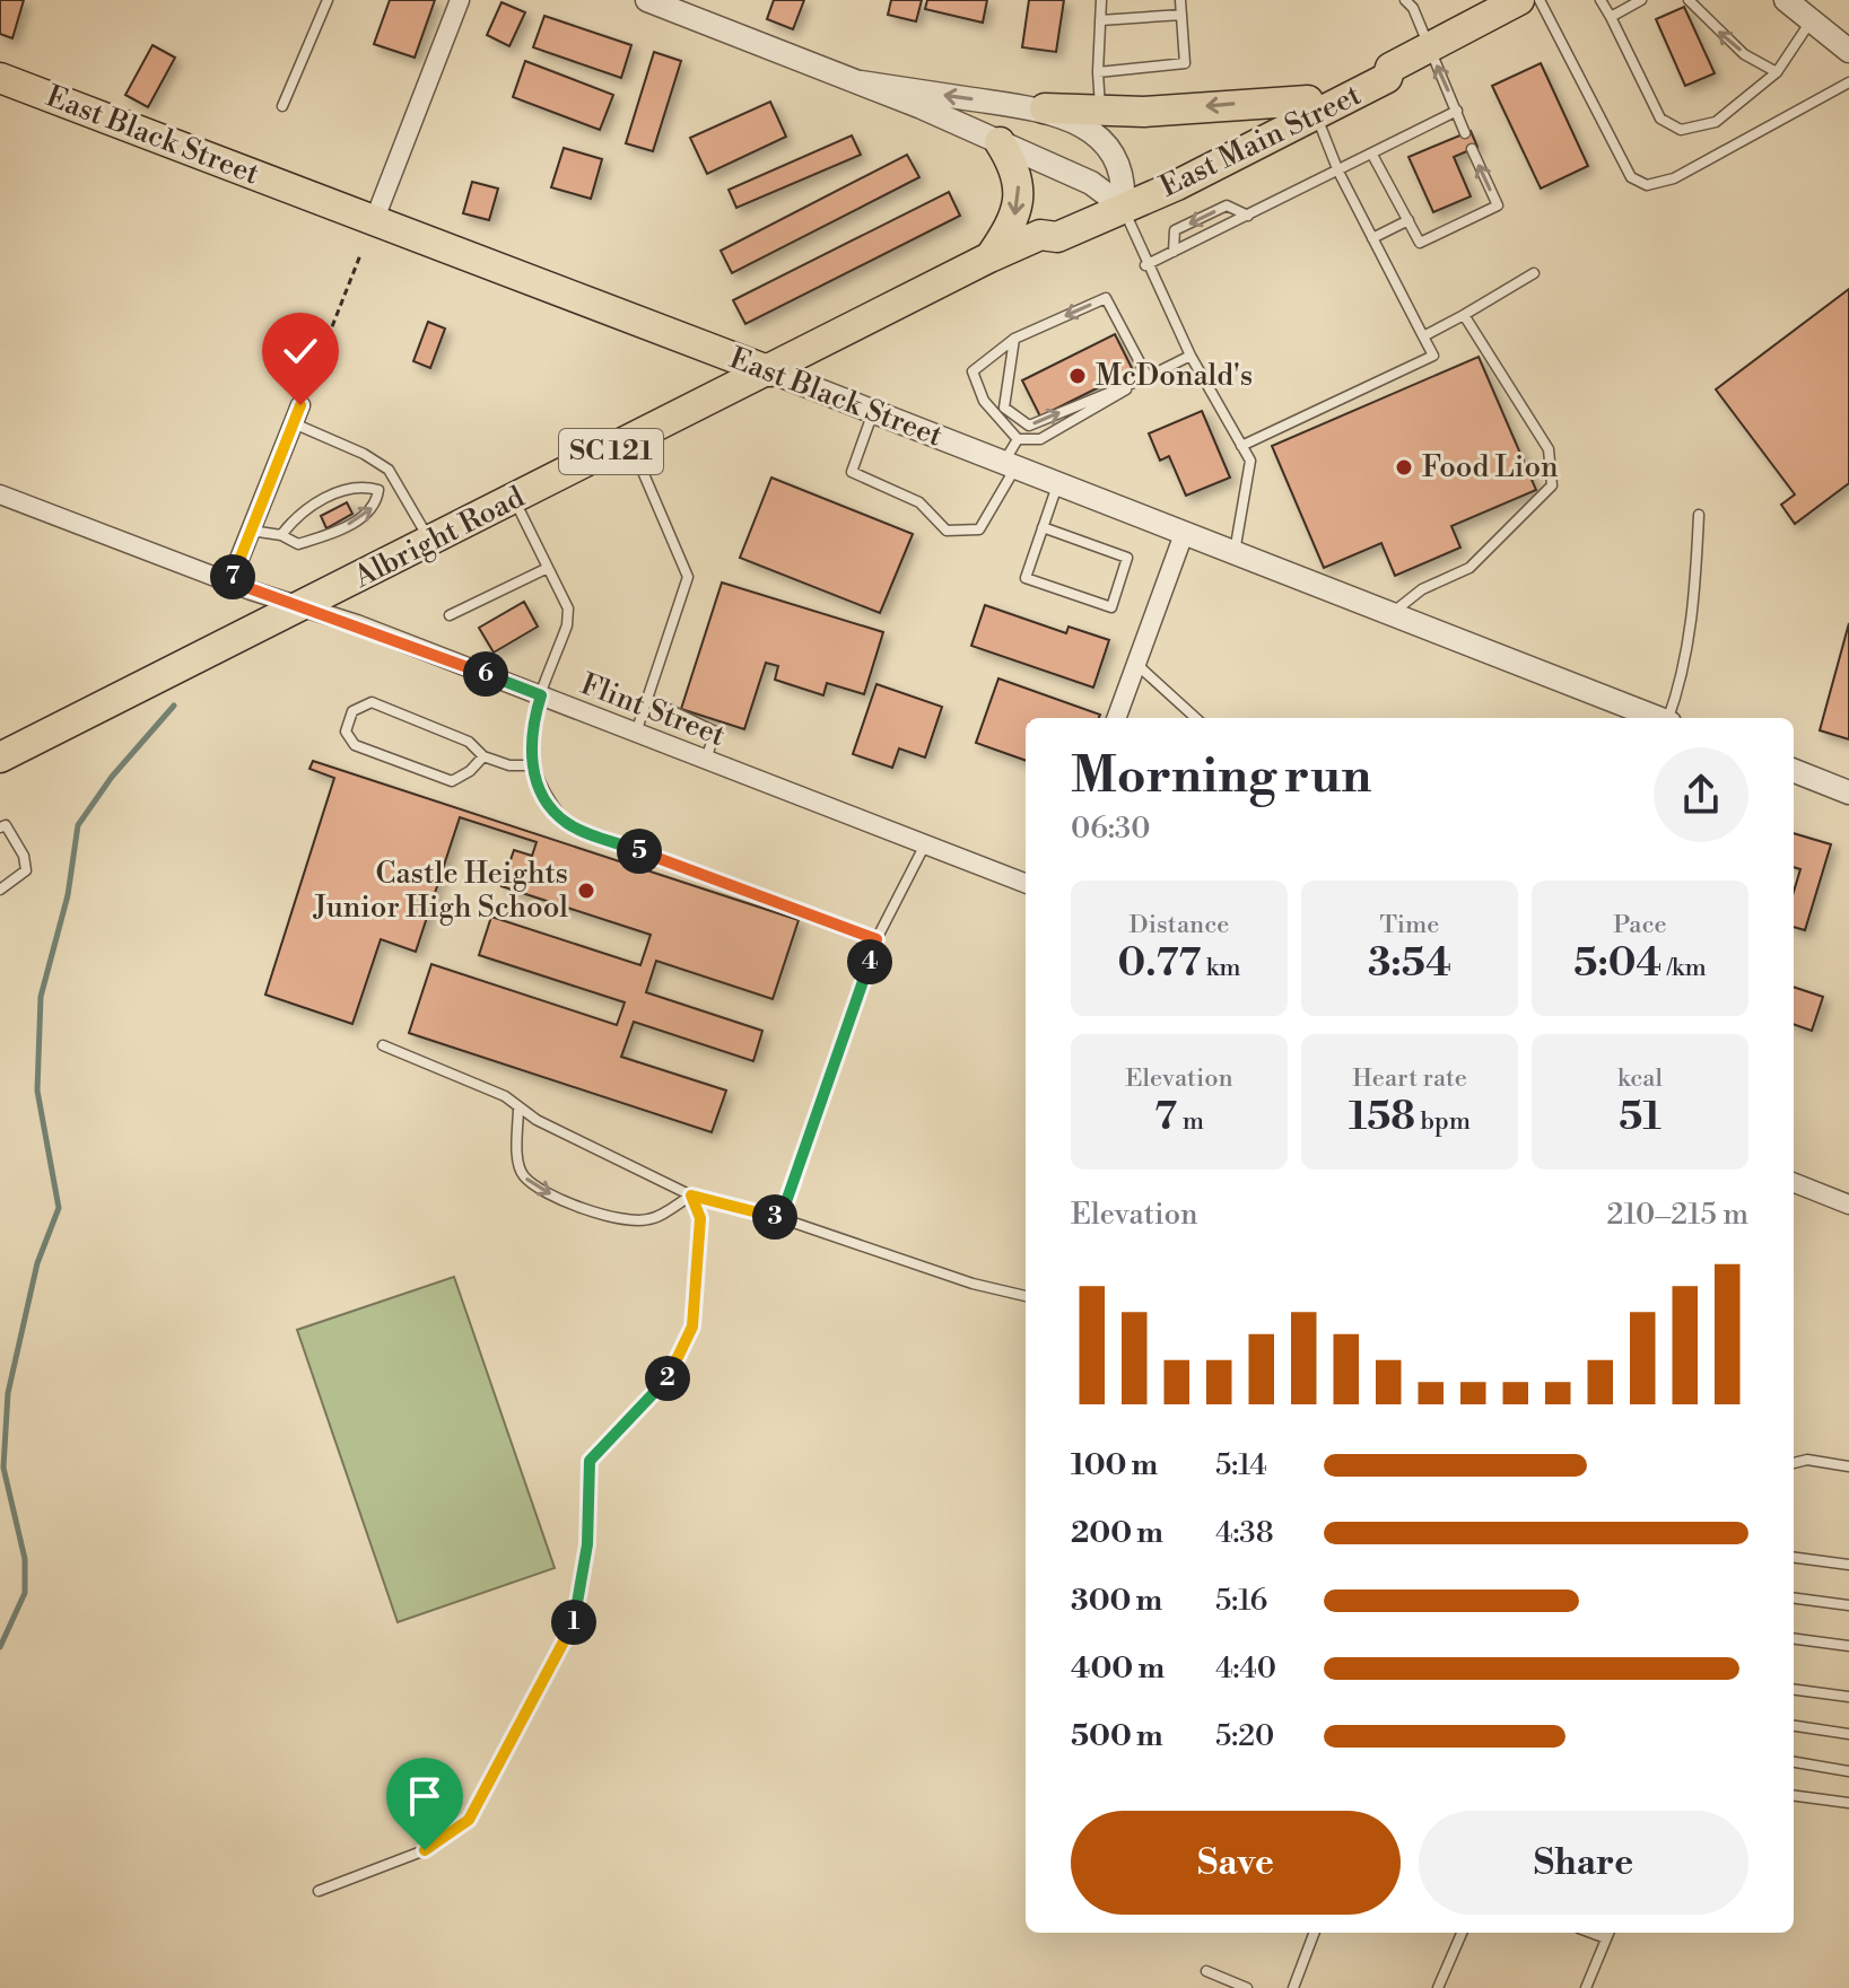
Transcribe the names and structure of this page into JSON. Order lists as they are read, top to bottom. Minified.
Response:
{"streets":{"main road":["East Black Street","East Main Street","SC 121","Albright Road"],"street":["Flint Street"]},"crossings":[["East Black Street","Albright Road"],["East Main Street","Albright Road"],["Albright Road","Flint Street"]],"places":["McDonald's","Food Lion","Castle Heights Junior High School"],"page":{"pins":["7","6","5","4","3","2","1"],"heading":["Morning run","06:30"],"stats":[["Distance","0.77 km"],["Time","3:54"],["Pace","5:04 /km"],["Elevation","7 m"],["Heart rate","158 bpm"],["kcal","51"]],"chart":["Elevation","210–215 m"],"list":[{"name":"100 m","note":"5:14"},{"name":"200 m","note":"4:38"},{"name":"300 m","note":"5:16"},{"name":"400 m","note":"4:40"},{"name":"500 m","note":"5:20"}],"buttons":["Save","Share"]}}
